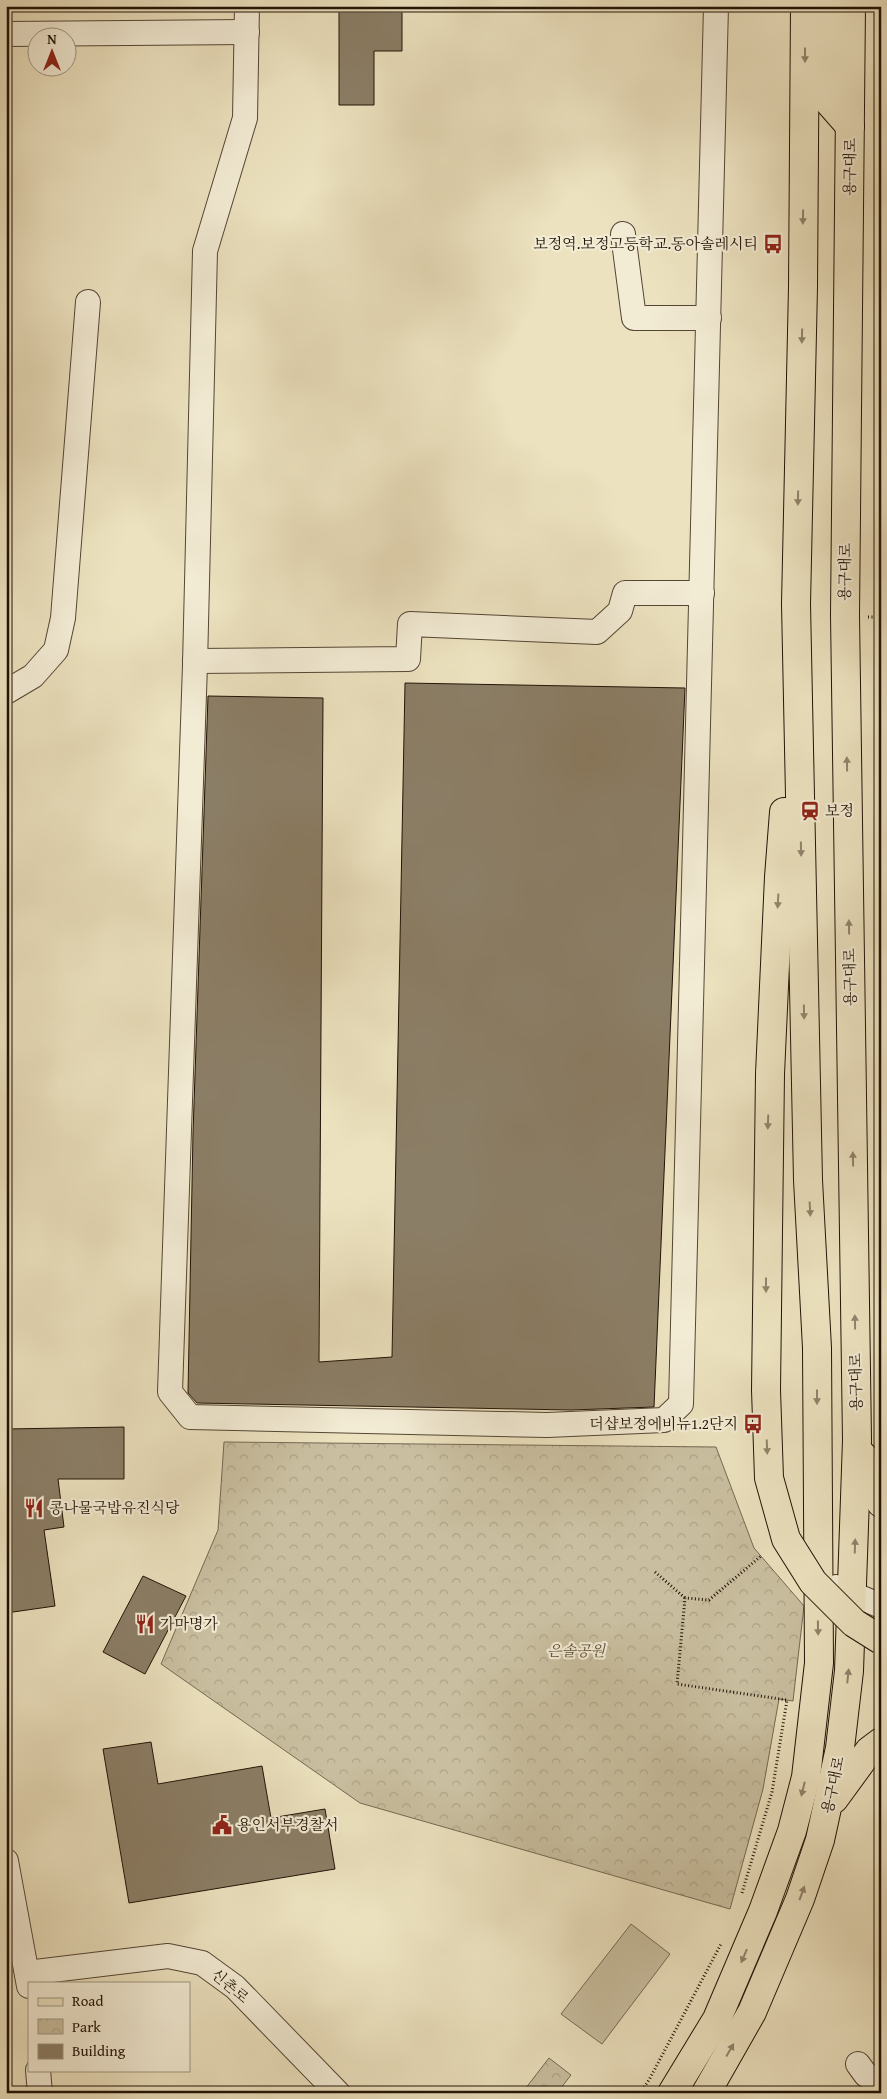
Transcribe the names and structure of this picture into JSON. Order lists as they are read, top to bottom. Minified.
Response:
{"streets":{"main road":["용구대로"],"street":["신촌로"]},"parks":["은솔공원"],"places":{"bus stop":["보정역.보정고등학교.동아솔레시티","더샵보정에비뉴1.2단지"],"station":["보정"],"restaurant":["콩나물국밥유진식당","가마명가"],"public building":["용인서부경찰서"]},"legend":["Road","Park","Building"],"north":"top"}
